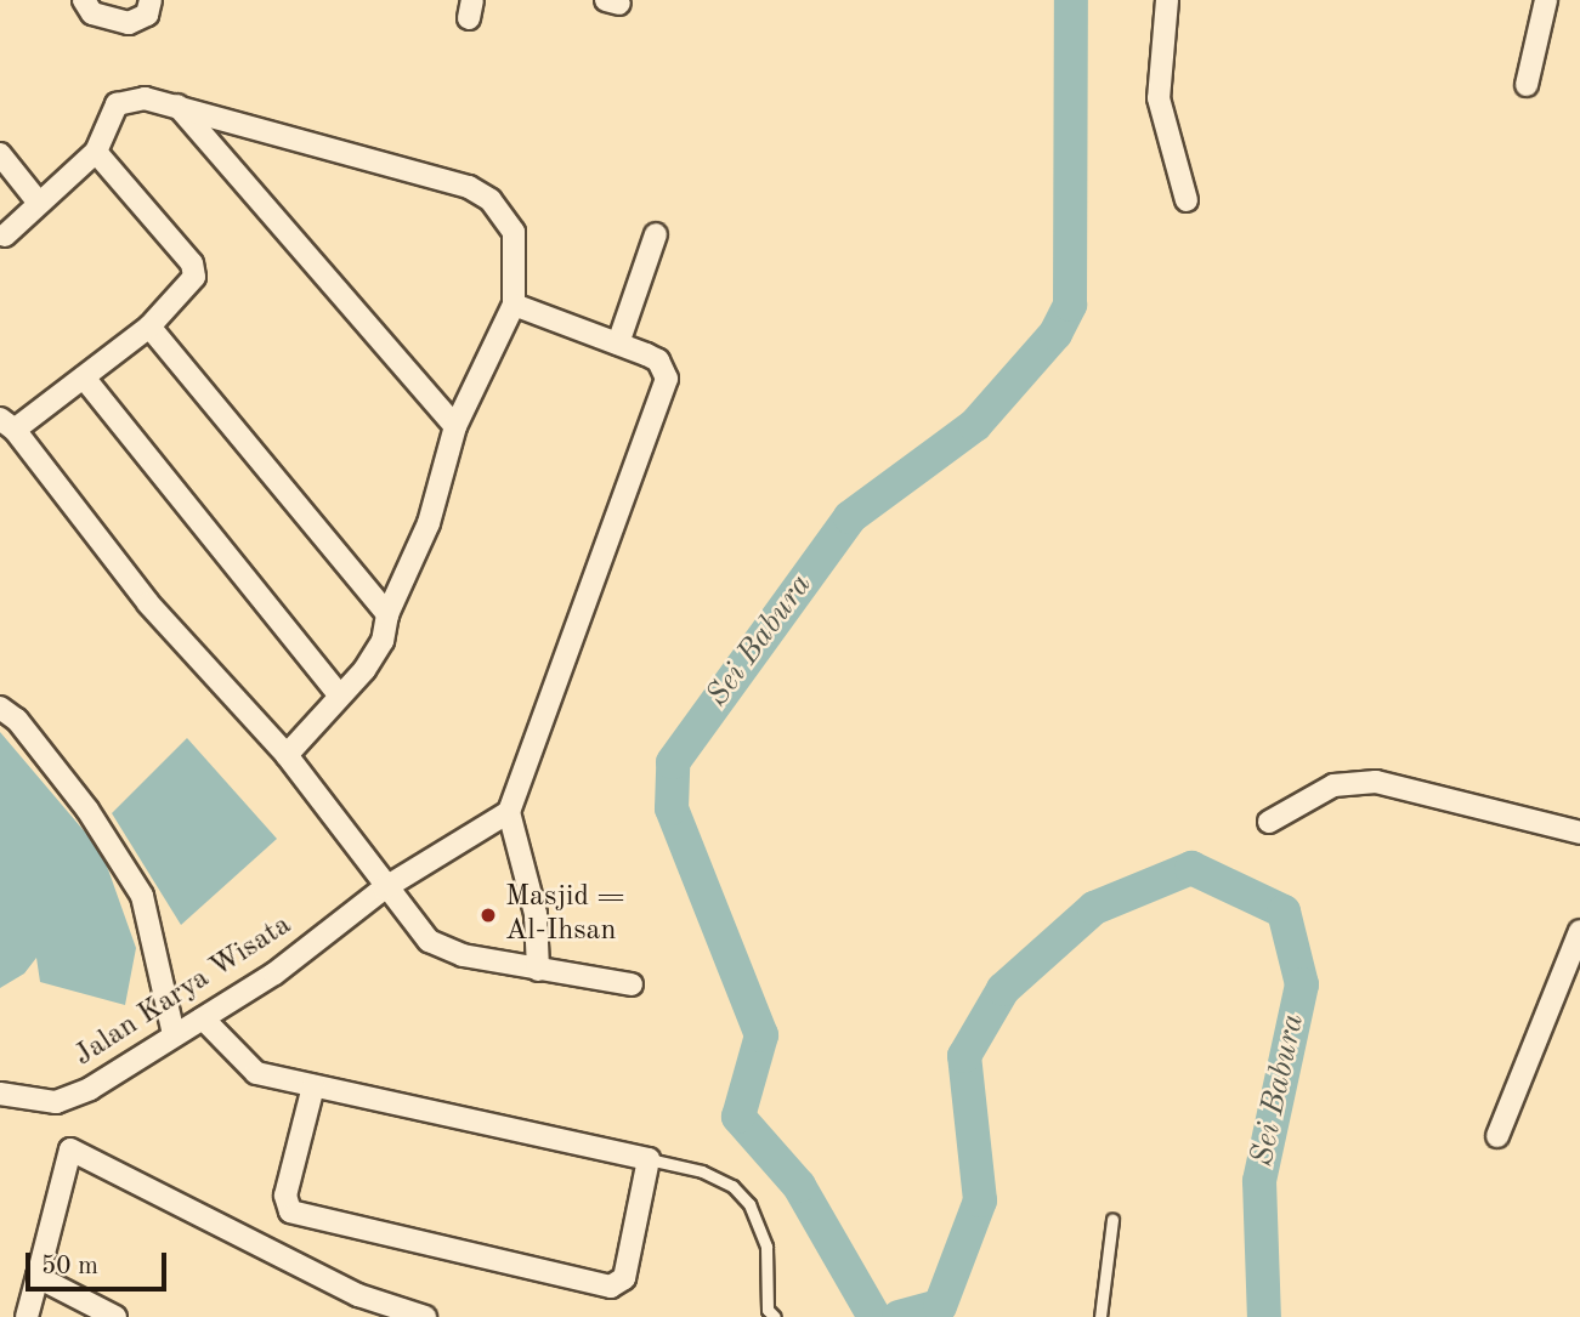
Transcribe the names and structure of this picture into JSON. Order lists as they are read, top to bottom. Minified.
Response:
{"streets":{"street":["Jalan Karya Wisata"]},"water":["Sei Babura"],"places":["Masjid = Al-Ihsan"],"scale_bar":"50 m"}
